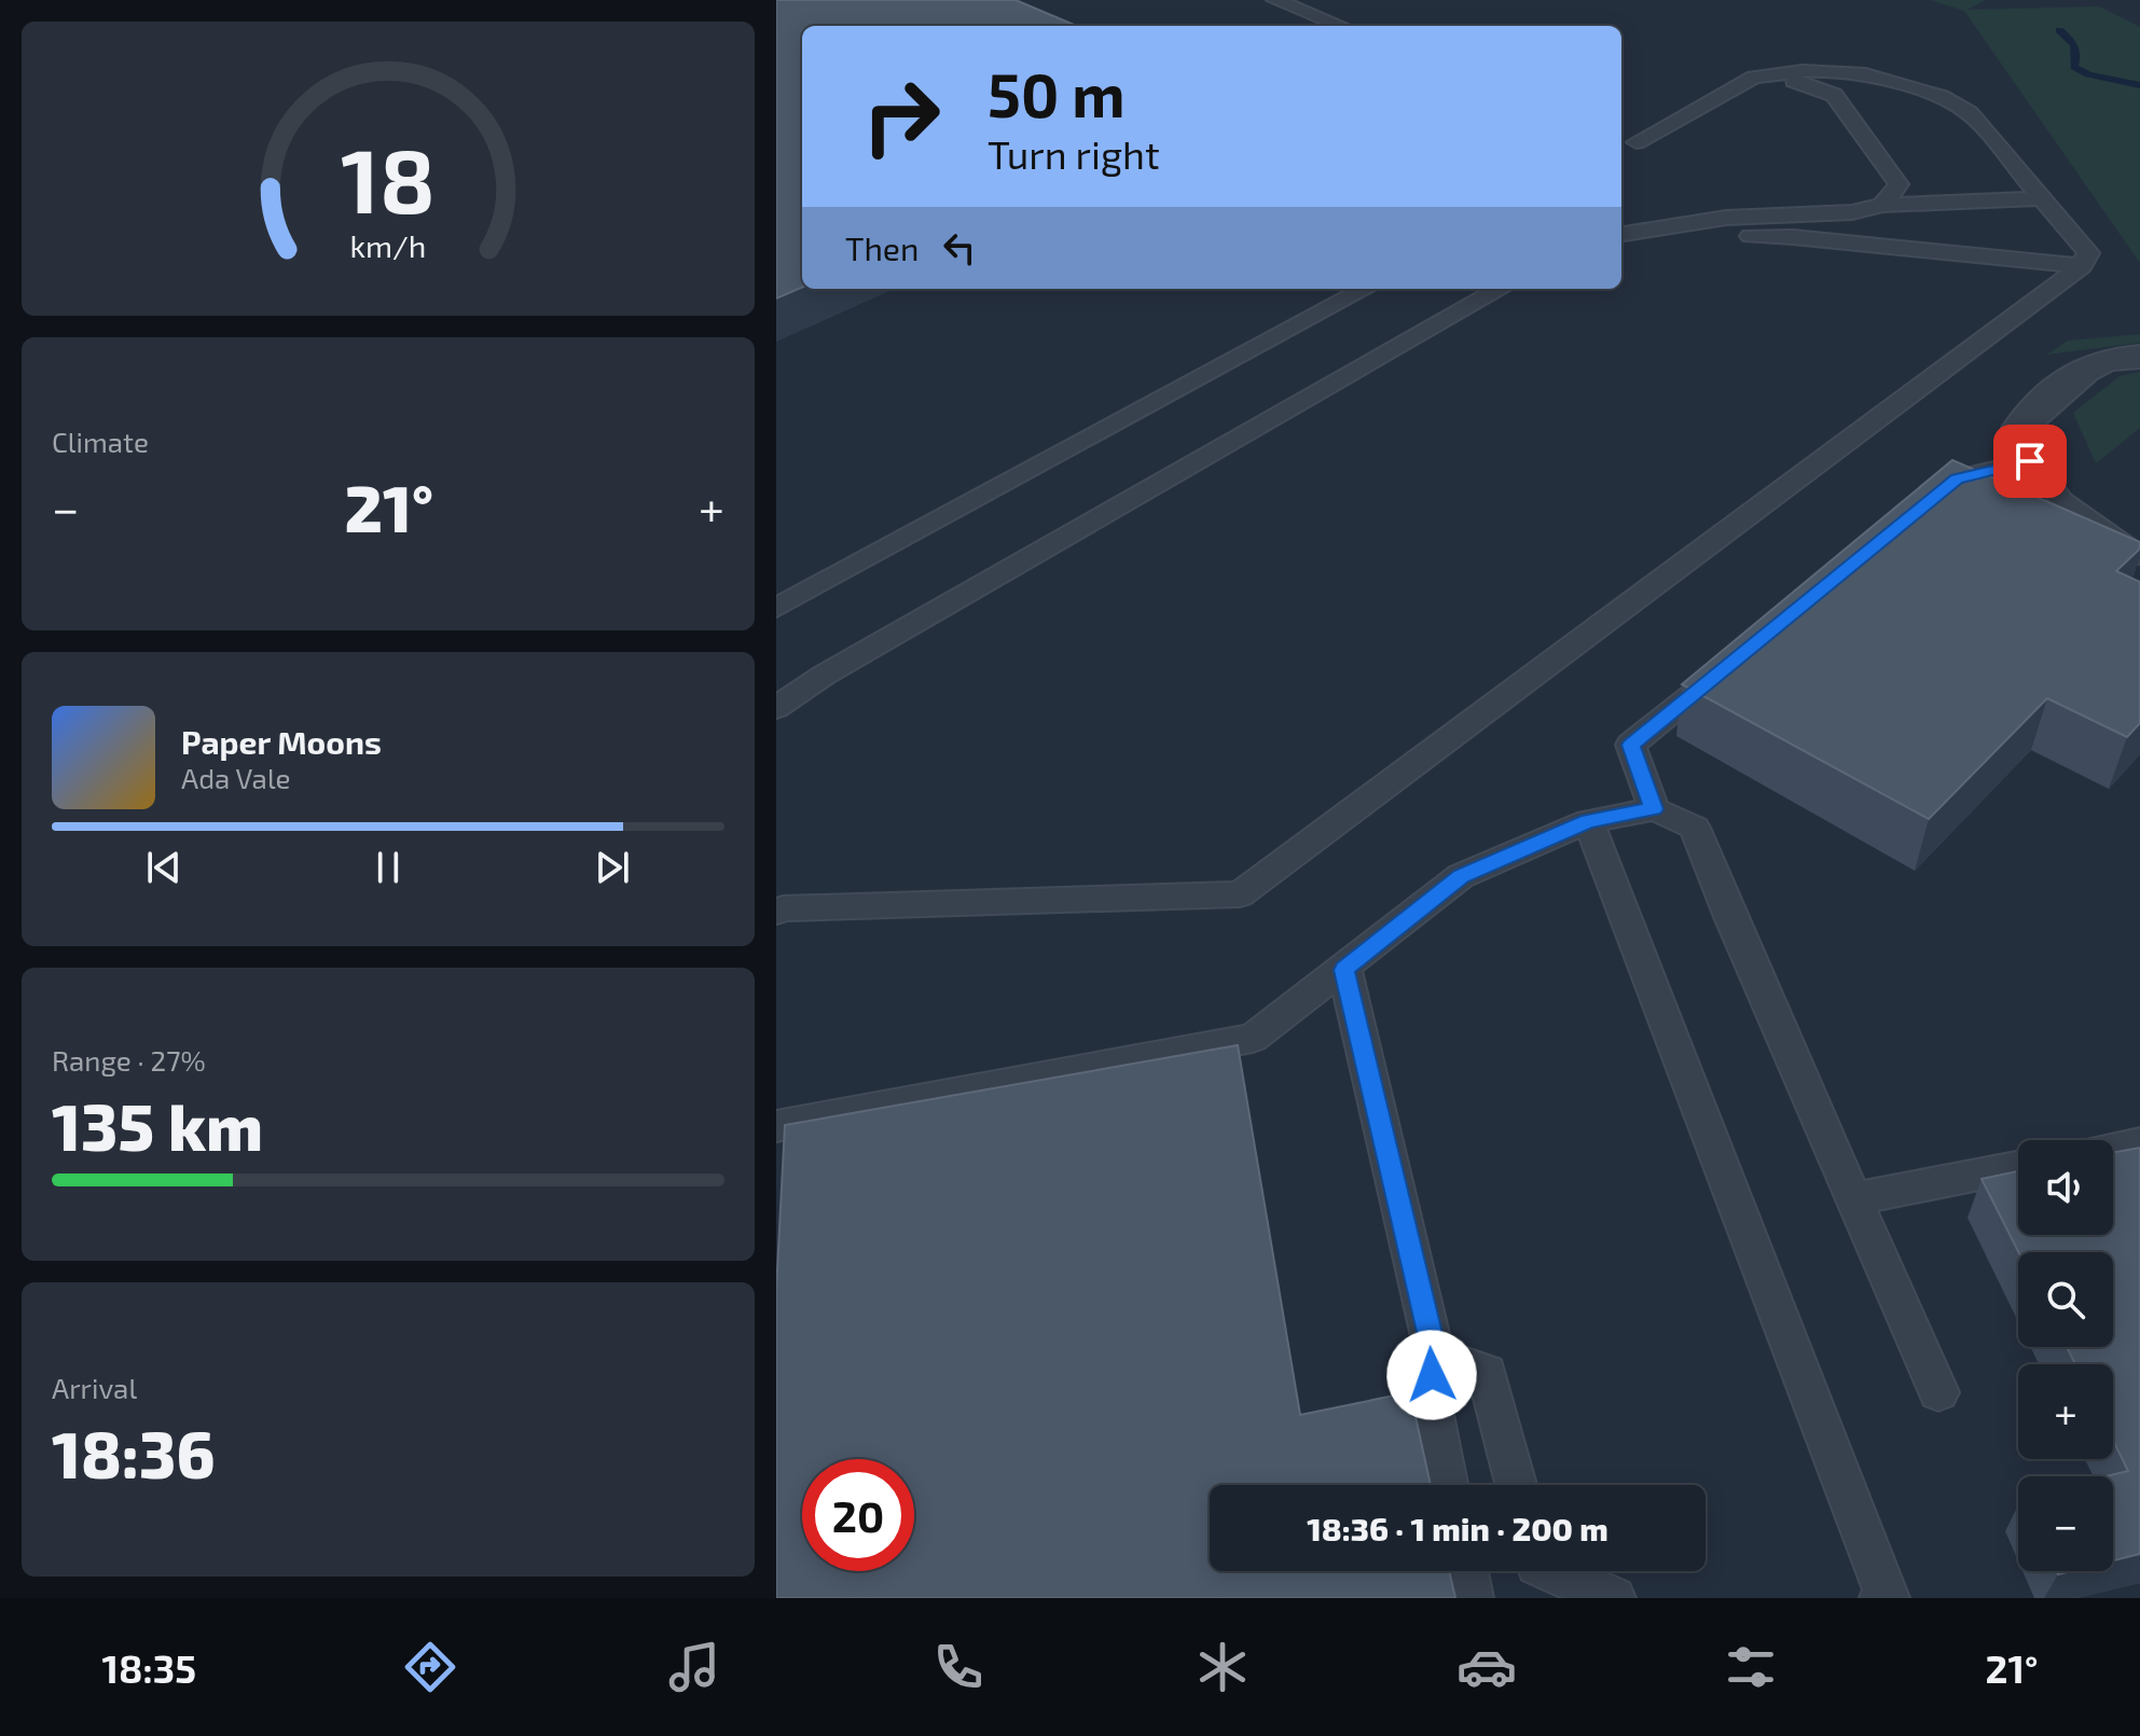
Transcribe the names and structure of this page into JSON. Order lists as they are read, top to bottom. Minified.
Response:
{"page":{"turn":["50 m","Turn right"],"then":"Then","tile":["Climate",["Range · 27%","135 km"],["Arrival","18:36"]],"heat":["−","21°","+"],"song":["Paper Moons","Ada Vale"],"map_buttons":["+","−"],"limit":"20","trip":"18:36 · 1 min · 200 m","tabs":["18:35","21°"],"gauge":["18","km/h"]}}
